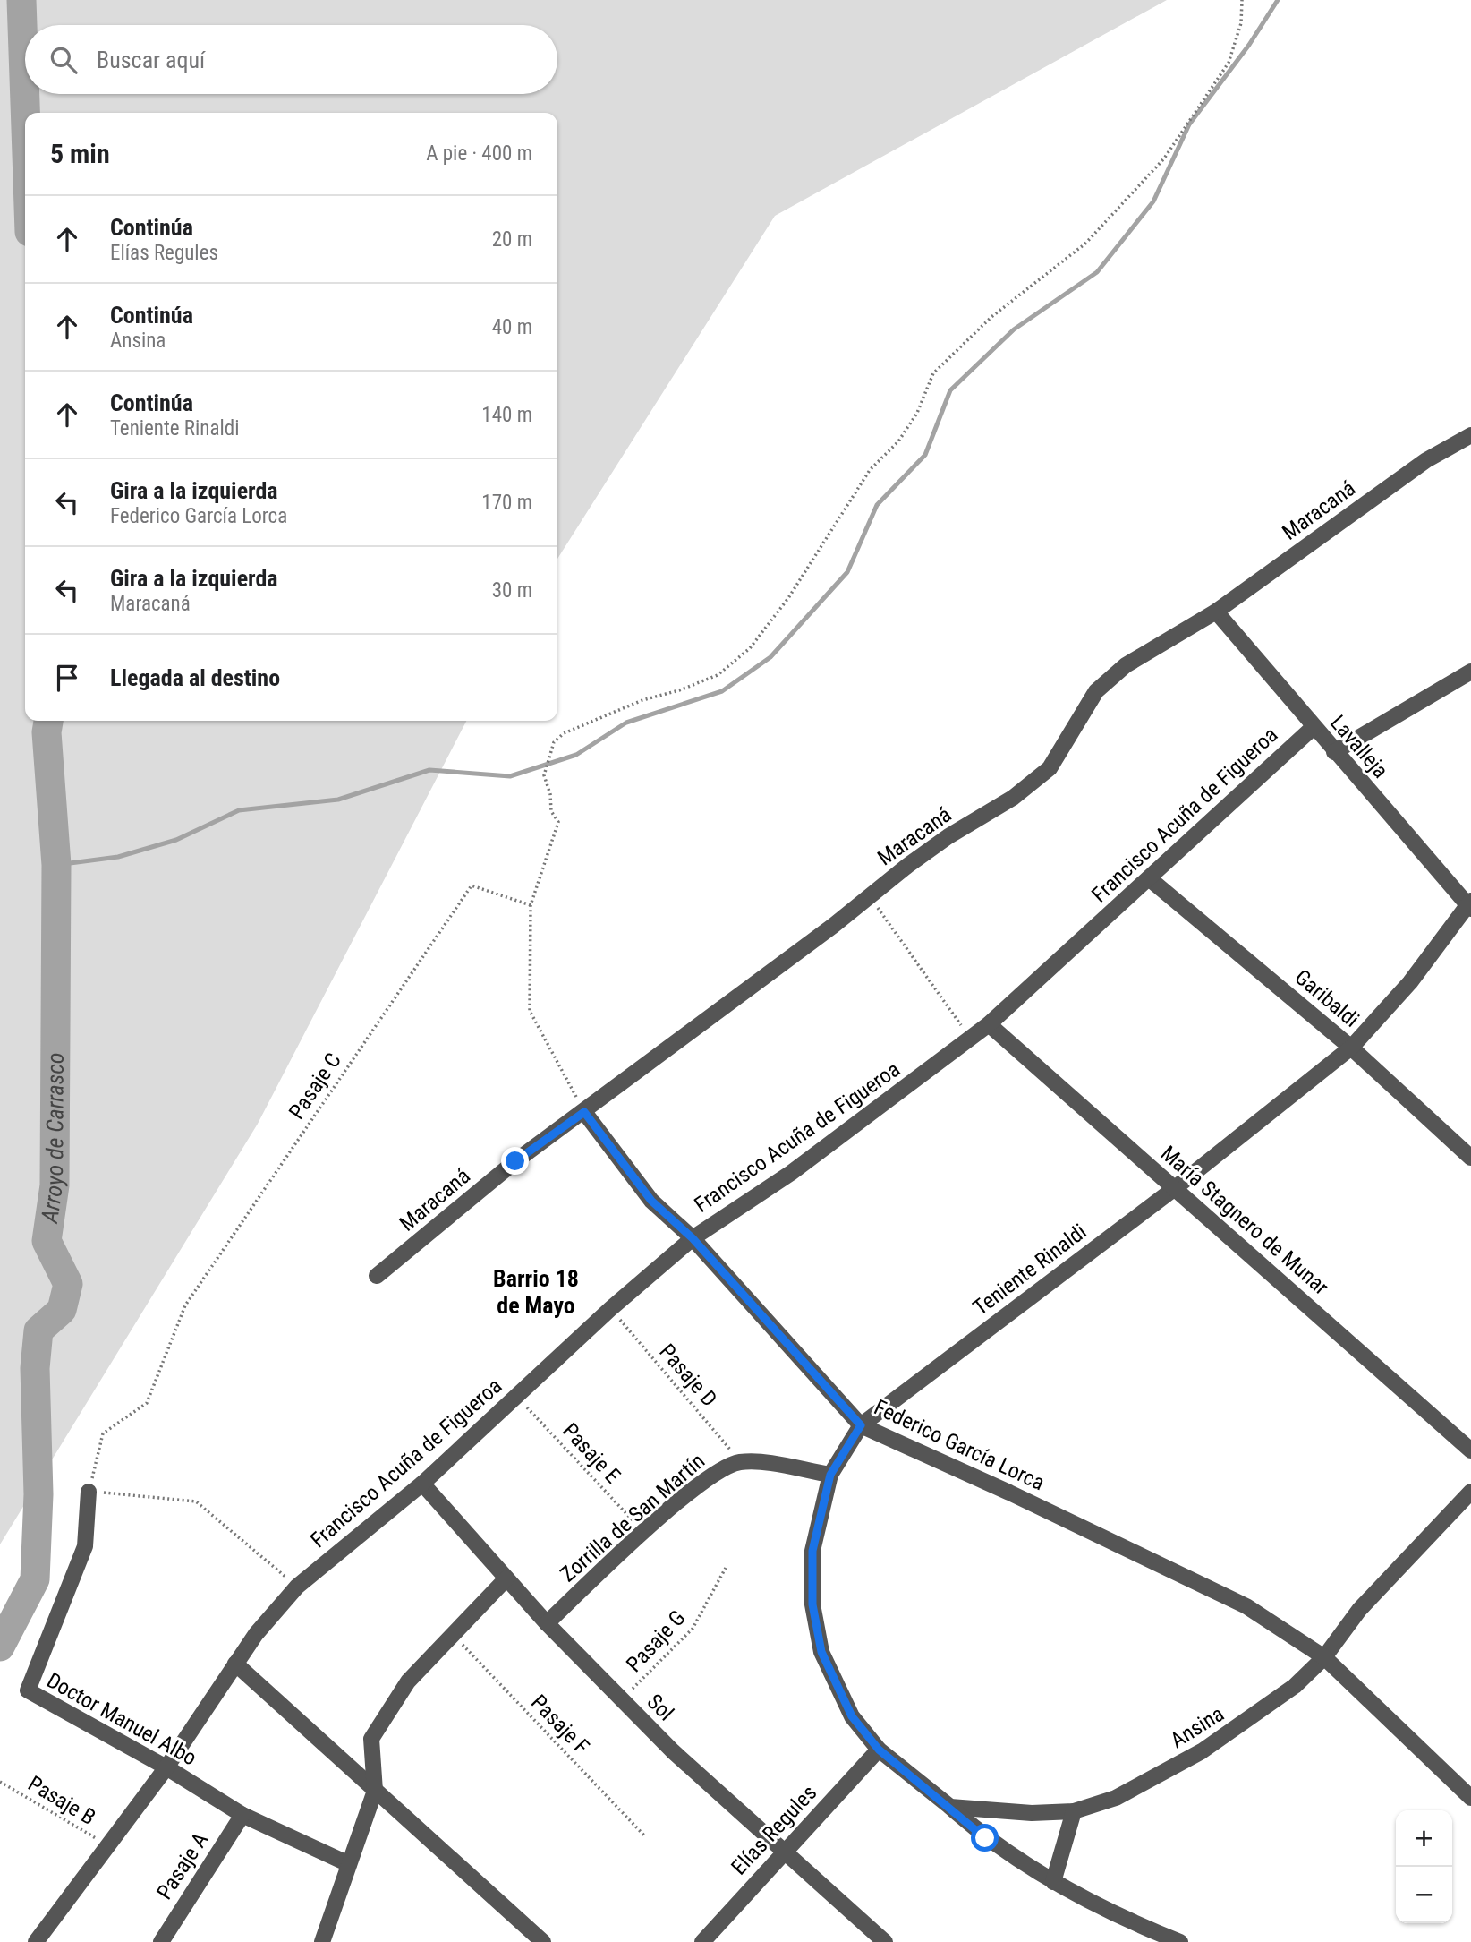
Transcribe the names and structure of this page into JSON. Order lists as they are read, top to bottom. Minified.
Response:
{"streets":{"street":["Maracaná","Lavalleja","Francisco Acuña de Figueroa","Garibaldi","María Stagnero de Munar","Teniente Rinaldi","Federico García Lorca","Zorrilla de San Martín","Sol","Doctor Manuel Albo","Ansina","Elías Regules","Pasaje A"],"path":["Pasaje C","Pasaje D","Pasaje E","Pasaje G","Pasaje F","Pasaje B"]},"crossings":[["Maracaná","Lavalleja"],["Maracaná","Federico García Lorca"],["Lavalleja","Francisco Acuña de Figueroa"],["Lavalleja","Teniente Rinaldi"],["Francisco Acuña de Figueroa","Garibaldi"],["Francisco Acuña de Figueroa","María Stagnero de Munar"],["Francisco Acuña de Figueroa","Pasaje D"],["Francisco Acuña de Figueroa","Federico García Lorca"],["Francisco Acuña de Figueroa","Pasaje E"],["Francisco Acuña de Figueroa","Sol"],["Francisco Acuña de Figueroa","Doctor Manuel Albo"],["Francisco Acuña de Figueroa","Pasaje B"],["Garibaldi","Teniente Rinaldi"],["Pasaje C","Doctor Manuel Albo"],["María Stagnero de Munar","Teniente Rinaldi"],["Teniente Rinaldi","Federico García Lorca"],["Teniente Rinaldi","Zorrilla de San Martín"],["Teniente Rinaldi","Elías Regules"],["Pasaje D","Zorrilla de San Martín"],["Federico García Lorca","Ansina"],["Pasaje E","Zorrilla de San Martín"],["Zorrilla de San Martín","Sol"],["Pasaje G","Sol"],["Sol","Elías Regules"],["Doctor Manuel Albo","Pasaje A"]],"districts":["Barrio 18 de Mayo"],"water":["Arroyo de Carrasco"],"page":{"search":"Buscar aquí","heading":["5 min","A pie · 400 m"],"list":[["Continúa","Elías Regules","20 m"],["Continúa","Ansina","40 m"],["Continúa","Teniente Rinaldi","140 m"],["Gira a la izquierda","Federico García Lorca","170 m"],["Gira a la izquierda","Maracaná","30 m"],"Llegada al destino"],"map_buttons":["+","−"]}}
